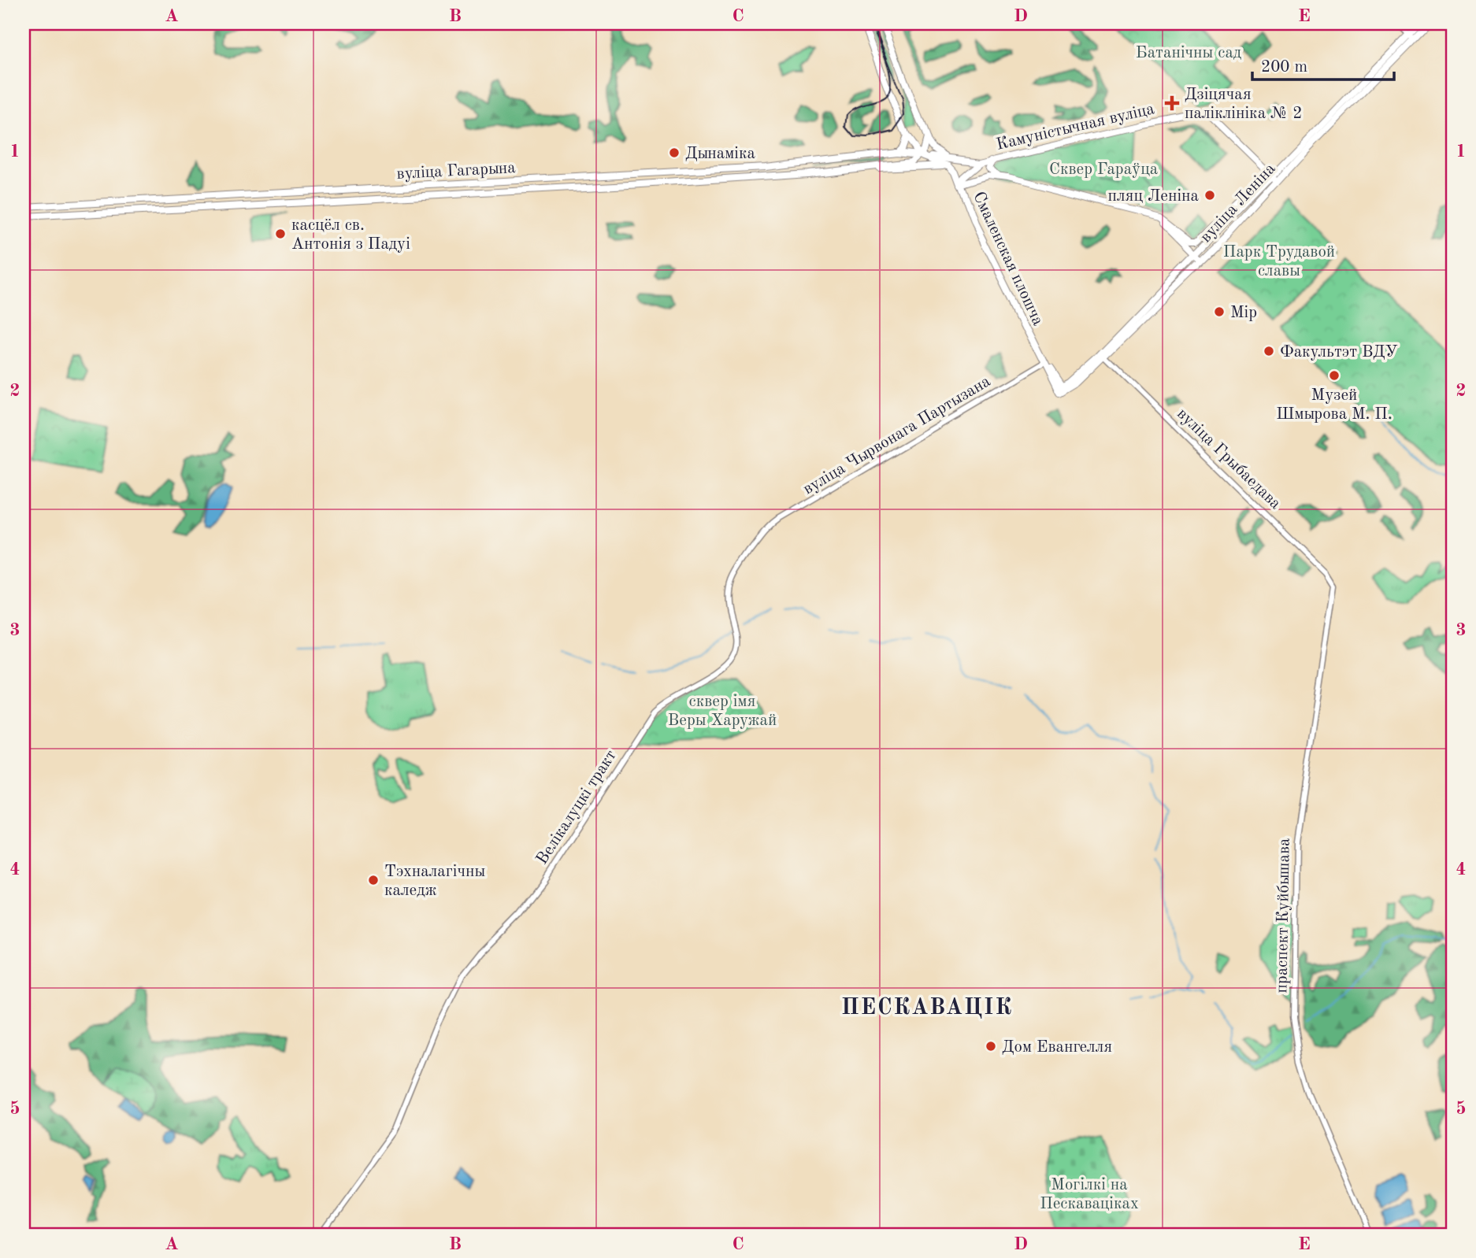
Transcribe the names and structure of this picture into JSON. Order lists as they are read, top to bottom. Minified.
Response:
{"streets":{"main road":["Камуністычная вуліца","вуліца Гагарына","вуліца Леніна","Смаленская плошча"],"street":["вуліца Чырвонага Партызана","вуліца Грыбаедава","Велікалуцкі тракт","праспект Куйбышава"]},"crossings":[["Камуністычная вуліца","вуліца Гагарына"],["Камуністычная вуліца","вуліца Леніна"],["Камуністычная вуліца","Смаленская плошча"],["вуліца Гагарына","Смаленская плошча"],["вуліца Леніна","Смаленская плошча"],["вуліца Леніна","вуліца Грыбаедава"],["Смаленская плошча","вуліца Чырвонага Партызана"],["вуліца Чырвонага Партызана","Велікалуцкі тракт"],["вуліца Грыбаедава","праспект Куйбышава"]],"districts":["ПЕСКАВАЦІК"],"parks":["Батанічны сад","Сквер Гараўца","Парк Трудавой славы","сквер імя Веры Харужай","Могілкі на Пескаваціках"],"places":{"health":["Дзіцячая паліклініка № 2"],"other":["Дынаміка","пляц Леніна","касцёл св. Антонія з Падуі","Мір","Факультэт ВДУ","Музей Шмырова М. П.","Тэхналагічны каледж","Дом Евангелля"]},"scale_bar":"200 m","grid":{"columns":["A","B","C","D","E"],"rows":["1","2","3","4","5"]}}
